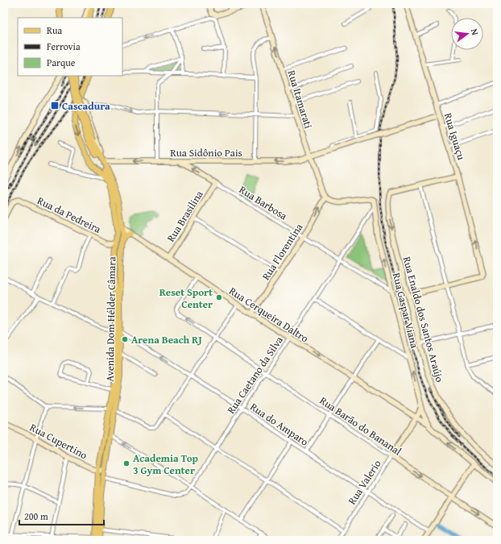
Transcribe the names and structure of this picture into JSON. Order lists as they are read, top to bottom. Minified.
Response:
{"streets":{"main road":["Rua Itamarati","Rua Iguaçu","Rua Sidônio Pais","Rua Barbosa","Rua da Pedreira","Rua Brasilina","Rua Florentina","Rua Gaspar Viana","Rua Cerqueira Daltro","Avenida Dom Hélder Câmara","Rua Enaldo dos Santos Araújo","Rua Barão do Bananal","Rua Cupertino","Rua Valerio"],"street":["Rua Caetano da Silva","Rua do Amparo"]},"crossings":[["Rua Itamarati","Rua Sidônio Pais"],["Rua Itamarati","Rua Florentina"],["Rua Itamarati","Rua Gaspar Viana"],["Rua Iguaçu","Rua Sidônio Pais"],["Rua Sidônio Pais","Rua Barbosa"],["Rua Sidônio Pais","Avenida Dom Hélder Câmara"],["Rua Barbosa","Rua Brasilina"],["Rua Barbosa","Rua Florentina"],["Rua Barbosa","Rua Gaspar Viana"],["Rua Barbosa","Rua Caetano da Silva"],["Rua da Pedreira","Avenida Dom Hélder Câmara"],["Rua Brasilina","Rua Cerqueira Daltro"],["Rua Florentina","Rua Gaspar Viana"],["Rua Florentina","Rua Cerqueira Daltro"],["Rua Gaspar Viana","Rua Cerqueira Daltro"],["Rua Gaspar Viana","Rua Caetano da Silva"],["Rua Cerqueira Daltro","Avenida Dom Hélder Câmara"],["Rua Cerqueira Daltro","Rua Caetano da Silva"],["Rua Cerqueira Daltro","Rua Barão do Bananal"],["Rua Cerqueira Daltro","Rua Valerio"],["Avenida Dom Hélder Câmara","Rua do Amparo"],["Avenida Dom Hélder Câmara","Rua Cupertino"],["Rua Caetano da Silva","Rua do Amparo"],["Rua Caetano da Silva","Rua Barão do Bananal"],["Rua do Amparo","Rua Valerio"],["Rua Barão do Bananal","Rua Valerio"]],"one_way":["Rua Gaspar Viana"],"places":{"transit":["Cascadura"],"other":["Reset Sport Center","Arena Beach RJ","Academia Top 3 Gym Center"]},"legend":["Rua","Ferrovia","Parque"],"scale_bar":"200 m","north":"right"}
